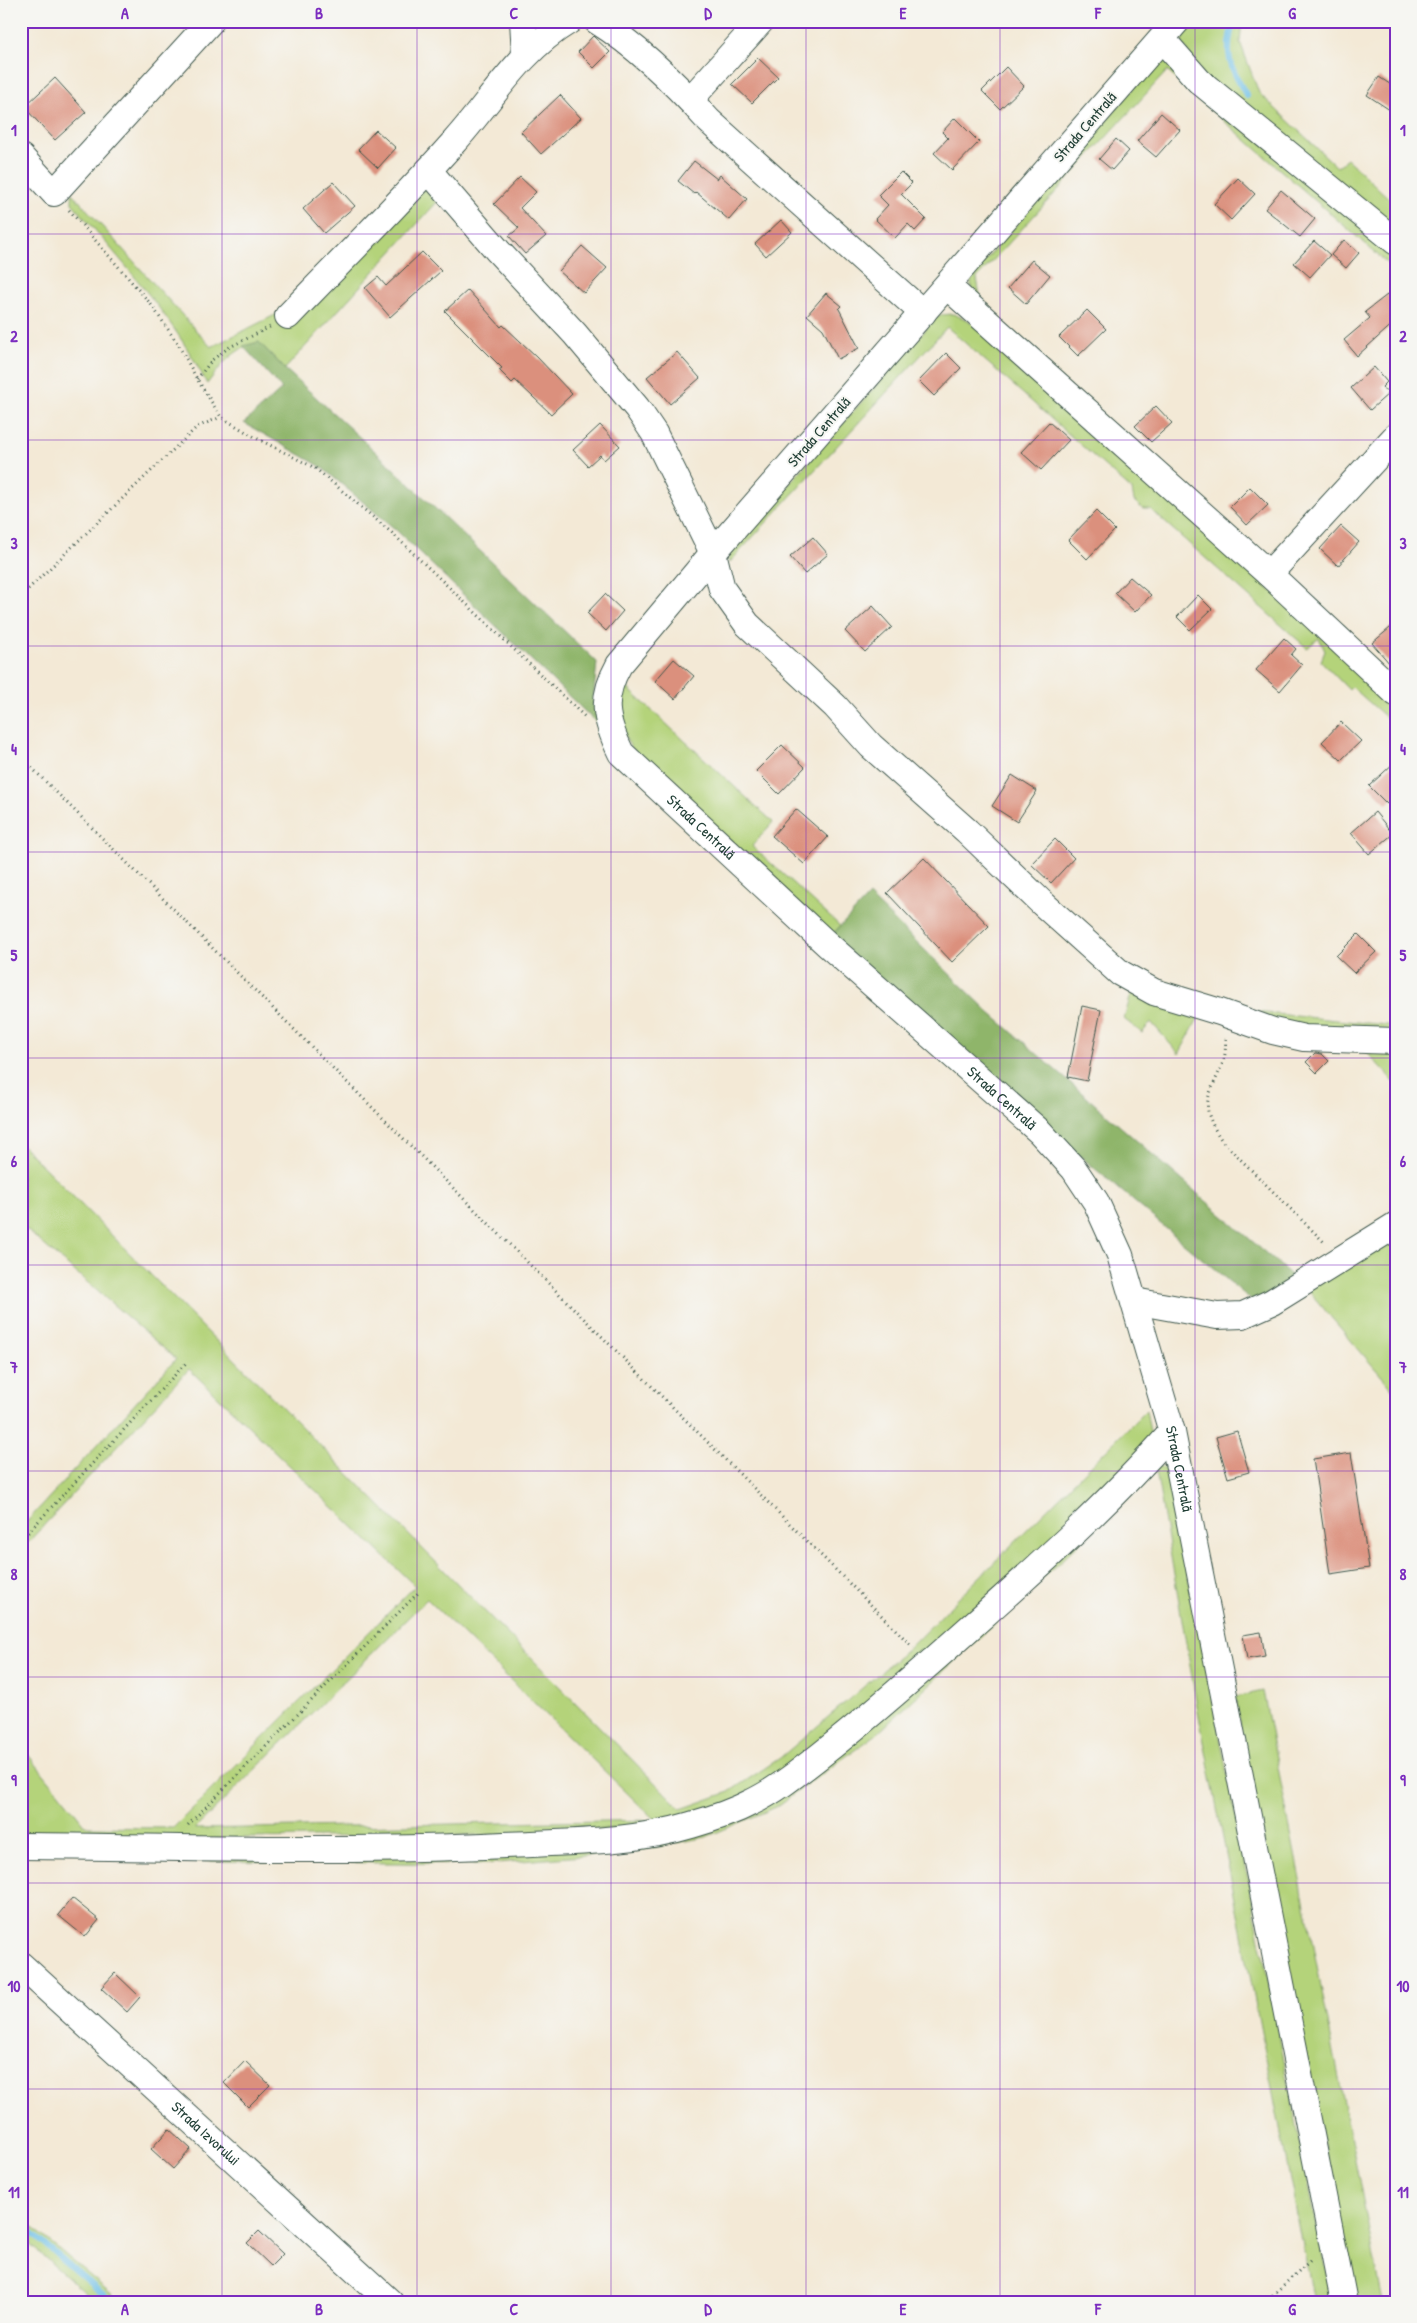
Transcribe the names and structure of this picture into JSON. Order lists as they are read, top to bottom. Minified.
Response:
{"streets":{"street":["Strada Centrală","Strada Izvorului"]},"grid":{"columns":["A","B","C","D","E","F","G"],"rows":["1","2","3","4","5","6","7","8","9","10","11"]}}
